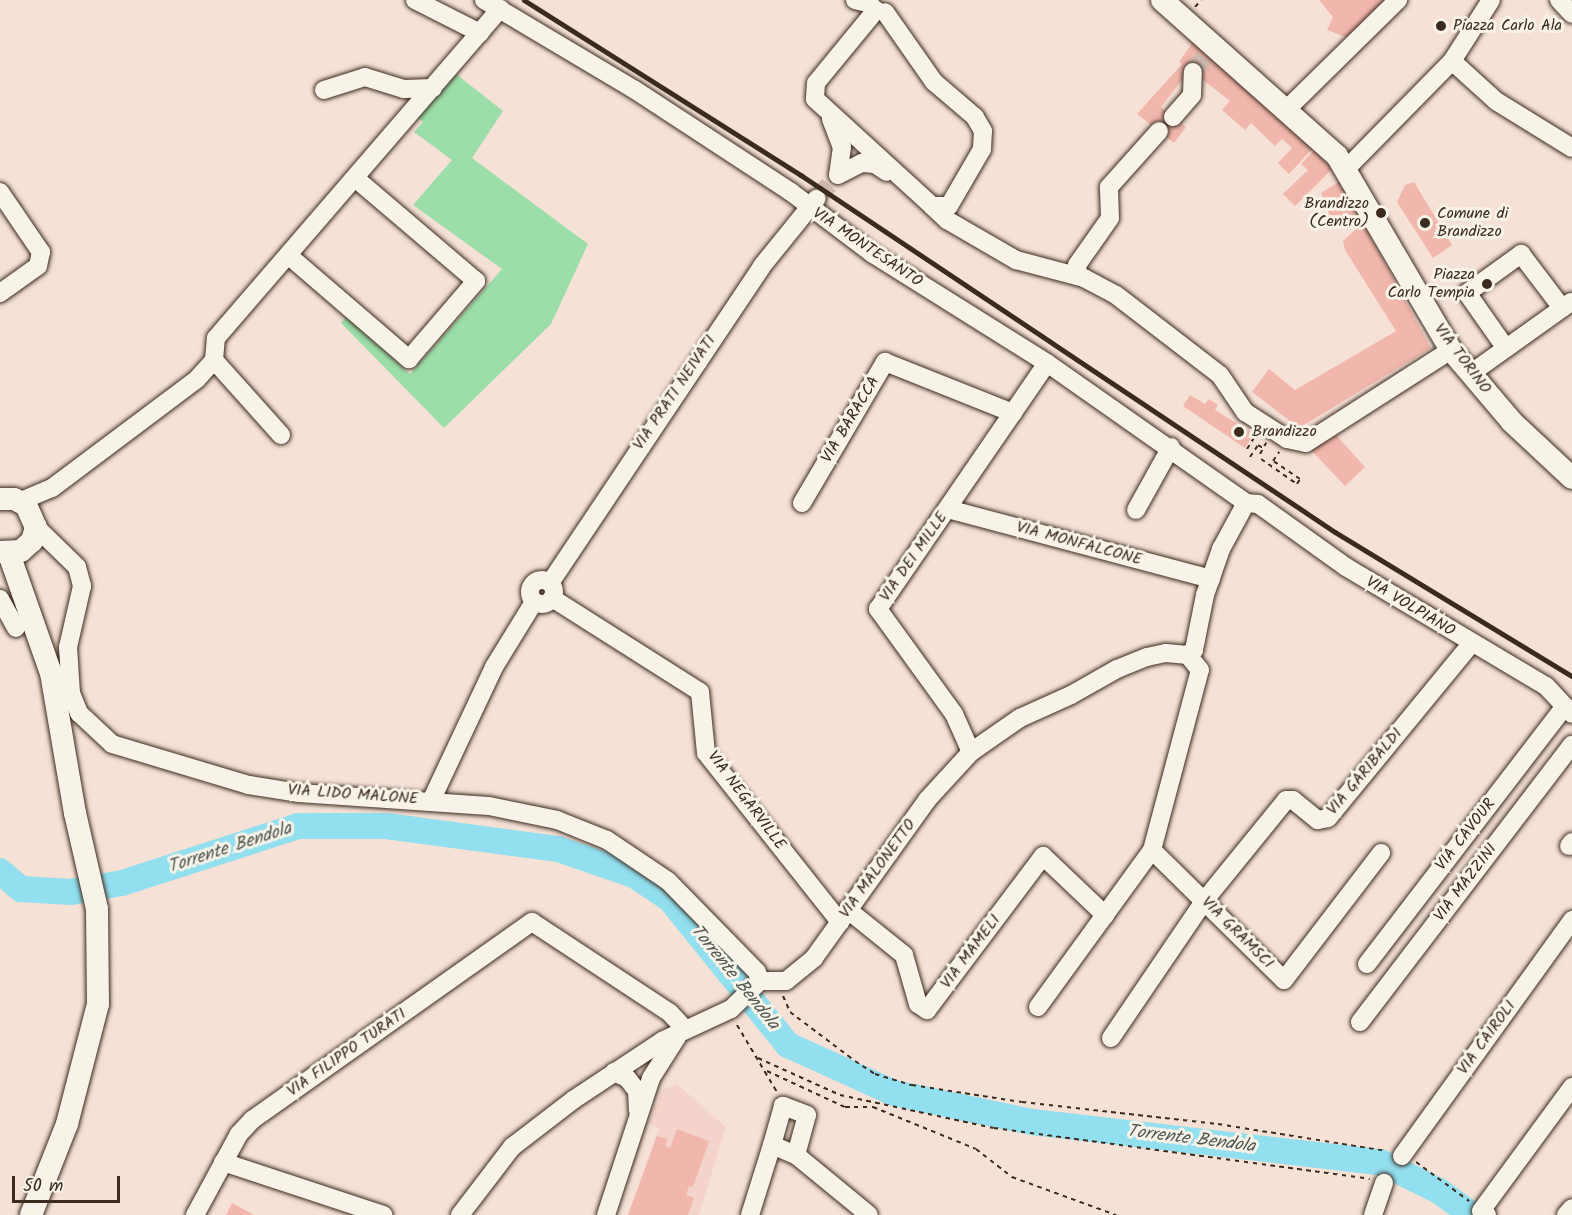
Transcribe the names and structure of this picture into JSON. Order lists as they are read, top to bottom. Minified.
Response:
{"streets":{"main road":["VIA TORINO"],"street":["VIA MONTESANTO","VIA PRATI NEIVATI","VIA BARACCA","VIA MONFALCONE","VIA DEI MILLE","VIA VOLPIANO","VIA GARIBALDI","VIA LIDO MALONE","VIA NEGARVILLE","VIA CAVOUR","VIA MALONETTO","VIA MAZZINI","VIA GRAMSCI","VIA MAMELI","VIA CAIROLI","VIA FILIPPO TURATI"]},"crossings":[["VIA MONTESANTO","VIA PRATI NEIVATI"],["VIA MONTESANTO","VIA DEI MILLE"],["VIA MONTESANTO","VIA VOLPIANO"],["VIA PRATI NEIVATI","VIA LIDO MALONE"],["VIA PRATI NEIVATI","VIA NEGARVILLE"],["VIA BARACCA","VIA DEI MILLE"],["VIA MONFALCONE","VIA DEI MILLE"],["VIA DEI MILLE","VIA MALONETTO"],["VIA VOLPIANO","VIA GARIBALDI"],["VIA VOLPIANO","VIA CAVOUR"],["VIA GARIBALDI","VIA GRAMSCI"],["VIA LIDO MALONE","VIA MALONETTO"],["VIA NEGARVILLE","VIA MALONETTO"],["VIA NEGARVILLE","VIA MAMELI"],["VIA MALONETTO","VIA MAMELI"],["VIA MALONETTO","VIA FILIPPO TURATI"]],"water":["Torrente Bendola"],"places":["Piazza Carlo Ala","Brandizzo (Centro)","Comune di Brandizzo","Piazza Carlo Tempia","Brandizzo"],"scale_bar":"50 m"}
